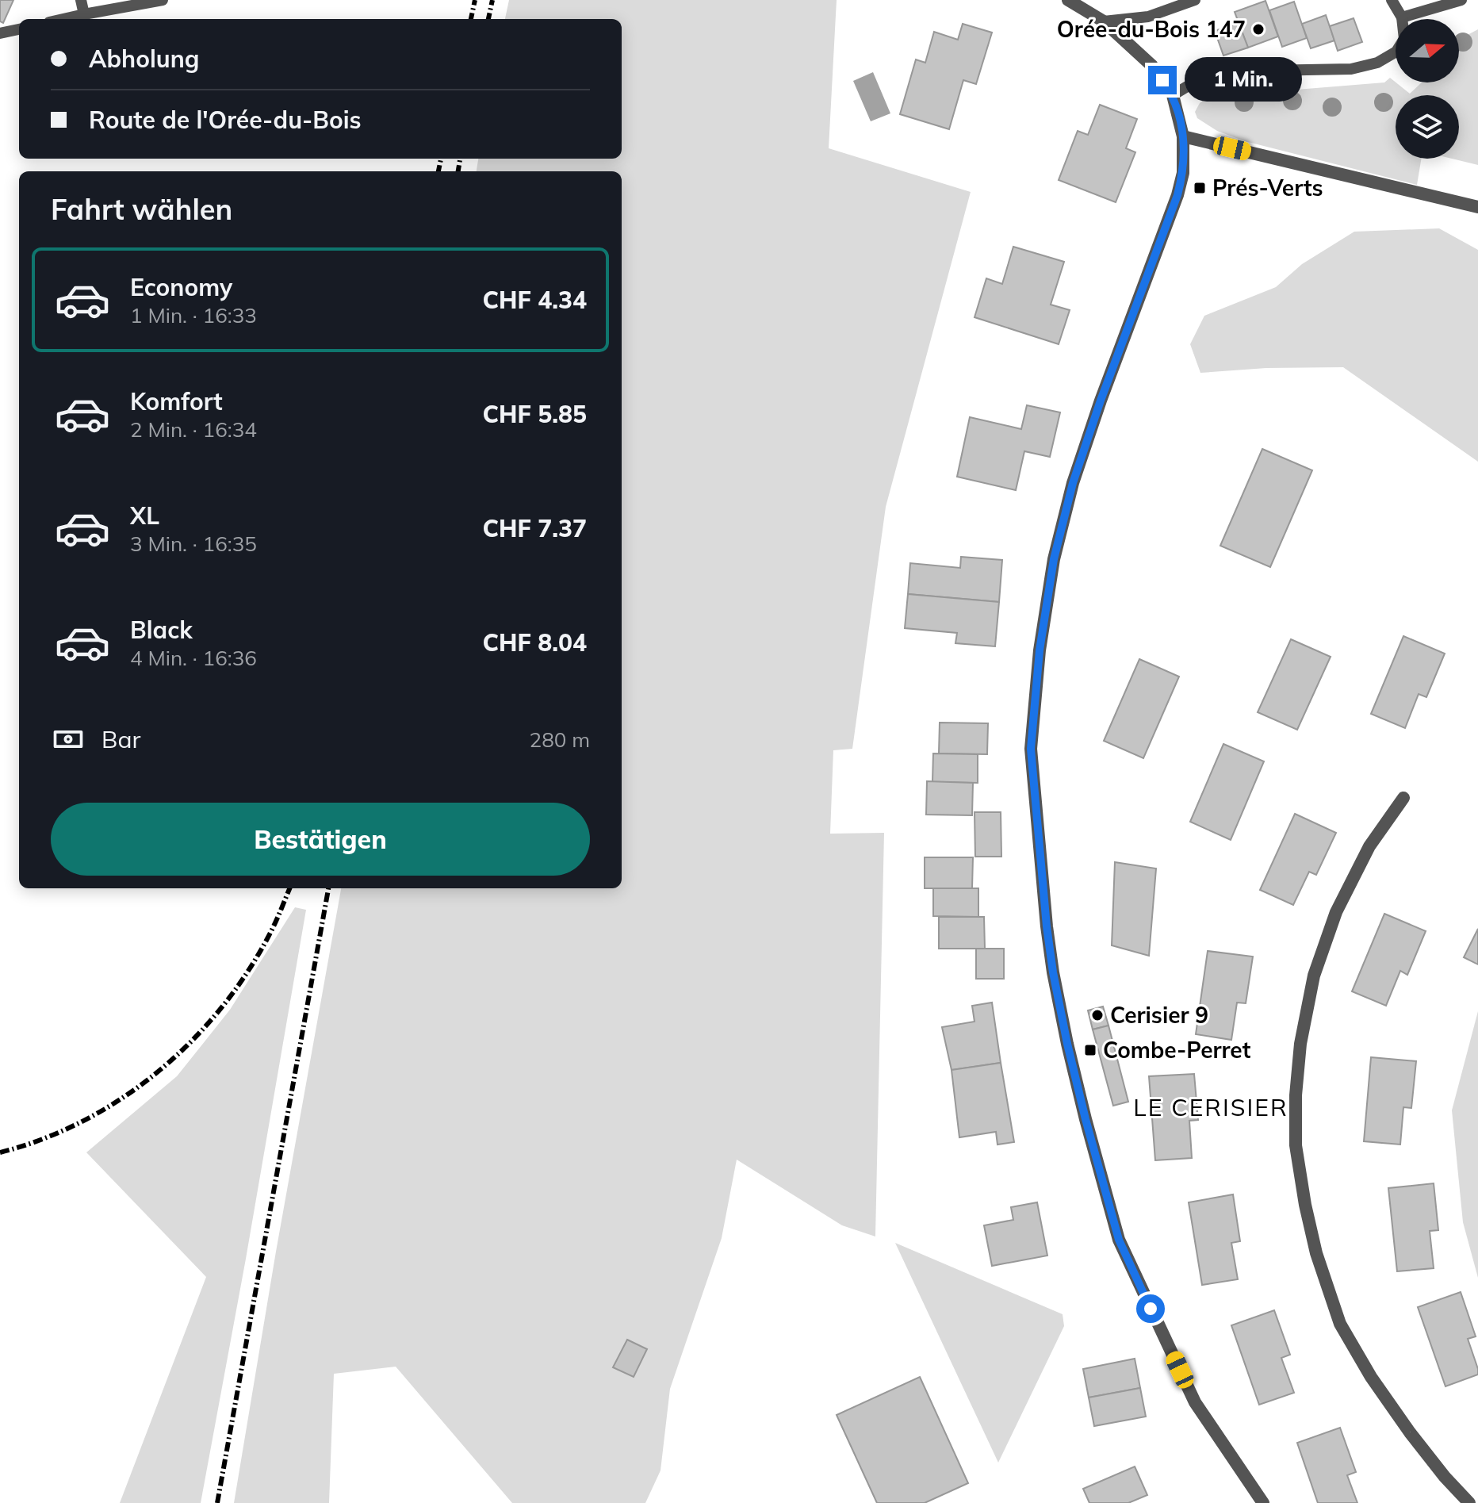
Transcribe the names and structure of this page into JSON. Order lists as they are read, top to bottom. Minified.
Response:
{"districts":["LE CERISIER"],"places":{"other":["Orée-du-Bois 147","Cerisier 9"],"transit":["Prés-Verts","Combe-Perret"]},"north":"right","page":{"banner":["Abholung","Route de l'Orée-du-Bois"],"bubble":"1 Min.","heading":"Fahrt wählen","list":[{"name":"Economy","note":"1 Min. · 16:33","value":"CHF 4.34"},{"name":"Komfort","note":"2 Min. · 16:34","value":"CHF 5.85"},{"name":"XL","note":"3 Min. · 16:35","value":"CHF 7.37"},{"name":"Black","note":"4 Min. · 16:36","value":"CHF 8.04"}],"pay":["Bar","280 m"],"buttons":"Bestätigen"}}
